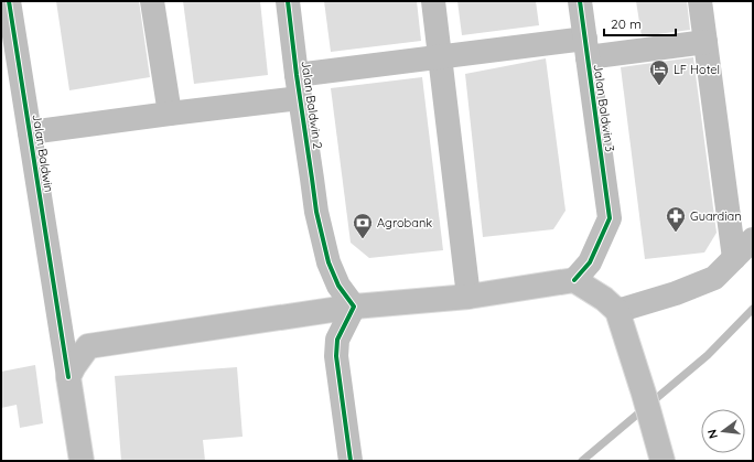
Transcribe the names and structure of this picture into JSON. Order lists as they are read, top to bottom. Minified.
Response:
{"streets":{"main road":["Jalan Baldwin 2","Jalan Baldwin 3","Jalan Baldwin"]},"places":{"hotel":["LF Hotel"],"pharmacy":["Guardian"],"bank":["Agrobank"]},"scale_bar":"20 m","north":"left"}
